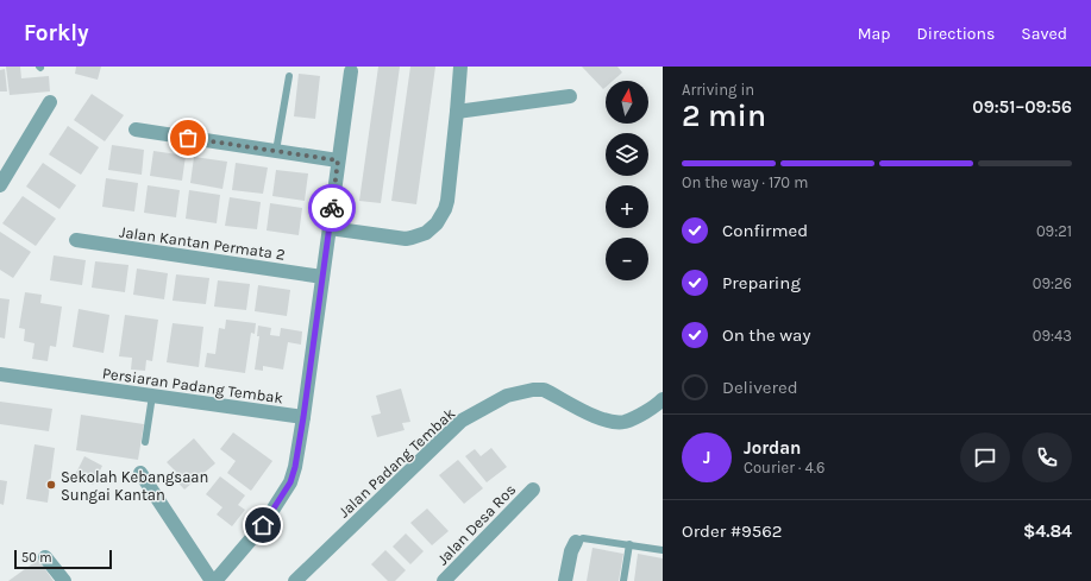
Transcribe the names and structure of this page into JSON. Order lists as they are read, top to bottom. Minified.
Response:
{"streets":{"street":["Jalan Kantan Permata 2","Persiaran Padang Tembak","Jalan Padang Tembak","Jalan Desa Ros"]},"places":["Sekolah Kebangsaan Sungai Kantan"],"scale_bar":"50 m","north":"top","page":{"header":"Forkly","nav":["Map","Directions","Saved"],"heading":["2 min","Arriving in","09:51–09:56"],"panel":["Jordan","Courier · 4.6","Order #9562","$4.84"],"map_buttons":["+","−"],"bar":"On the way · 170 m","list":[["Confirmed","09:21"],["Preparing","09:26"],["On the way","09:43"],"Delivered"],"round":"J","scale":"50 m"}}
